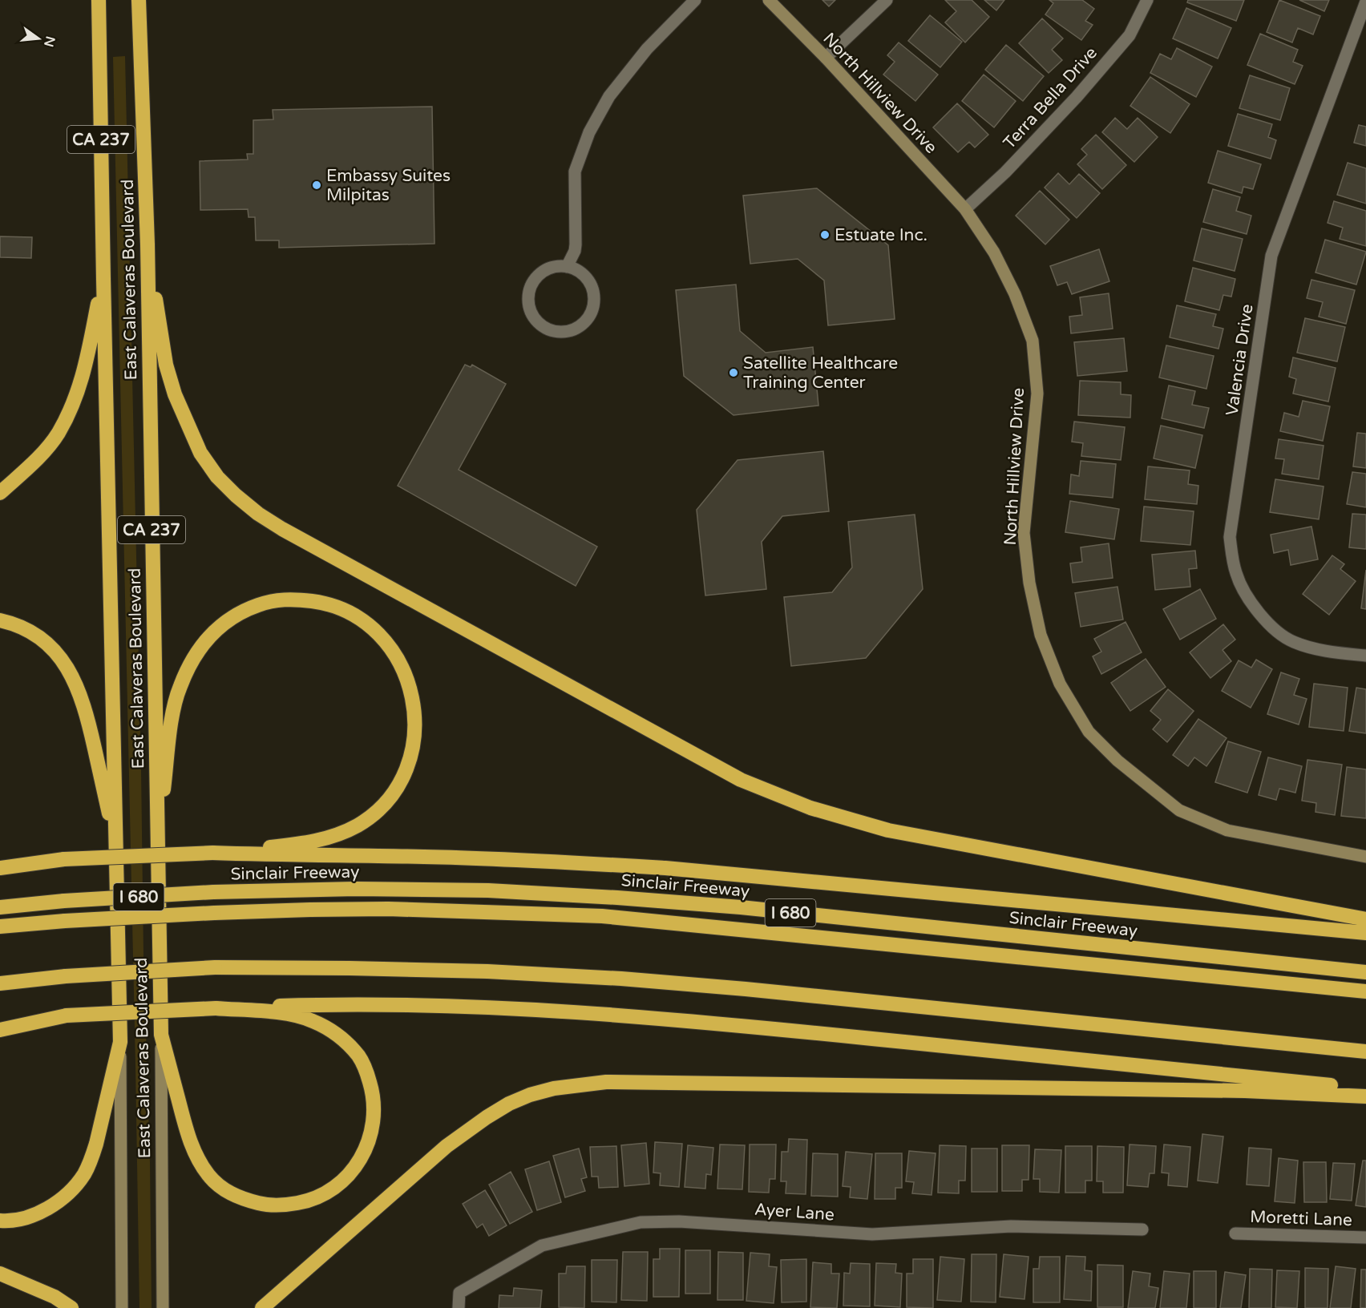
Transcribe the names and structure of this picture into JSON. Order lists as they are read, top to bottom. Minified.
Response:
{"streets":{"highway":["CA 237","East Calaveras Boulevard","Sinclair Freeway","I 680"],"street":["North Hillview Drive","Terra Bella Drive","Valencia Drive","Ayer Lane","Moretti Lane"]},"crossings":[["North Hillview Drive","Terra Bella Drive"]],"places":["Embassy Suites Milpitas","Estuate Inc.","Satellite Healthcare Training Center"],"north":"right"}
